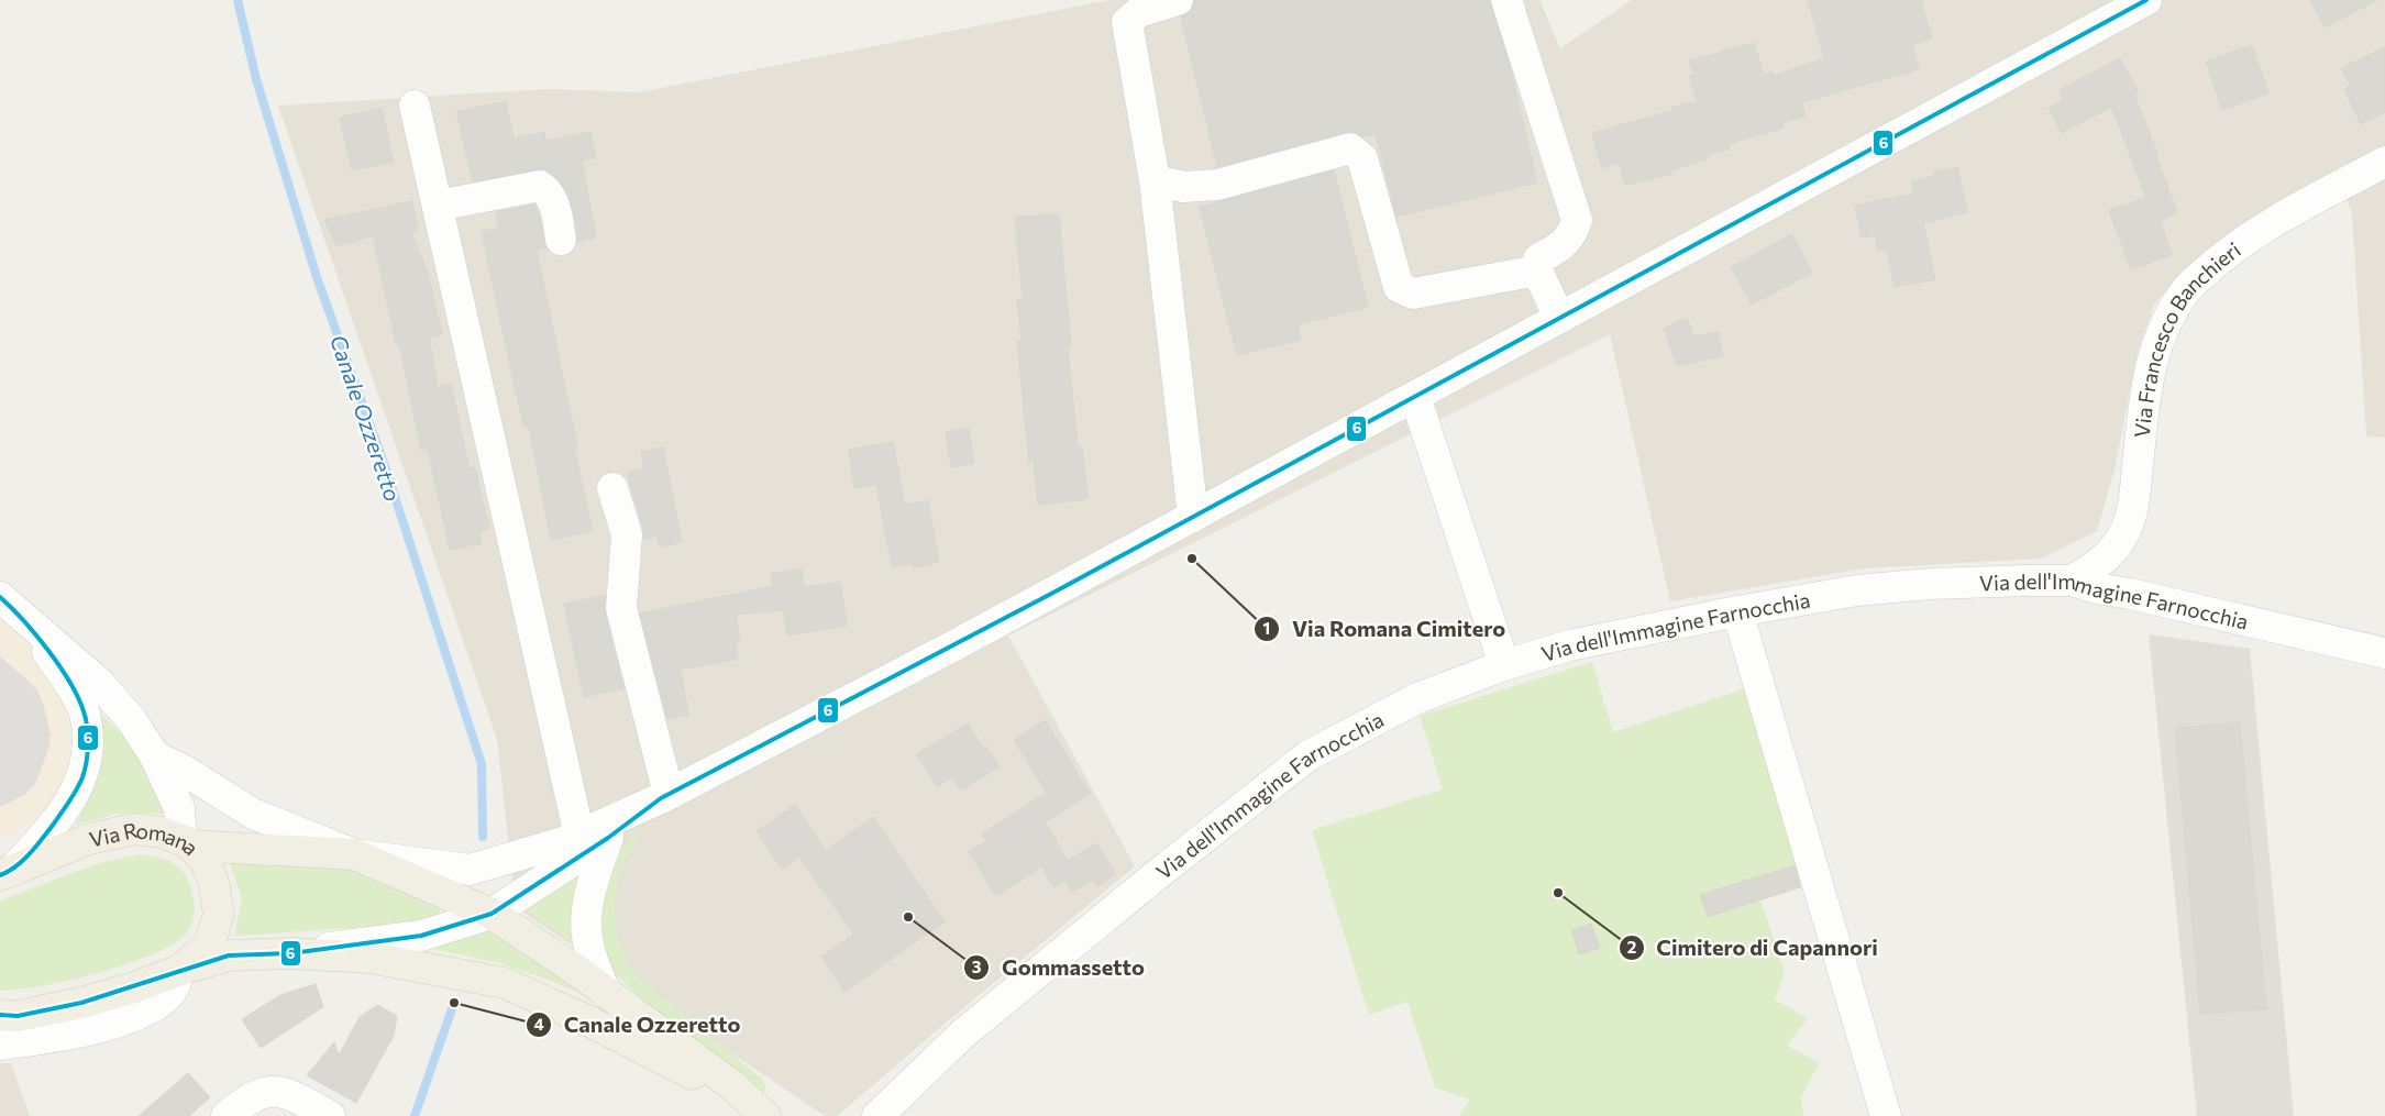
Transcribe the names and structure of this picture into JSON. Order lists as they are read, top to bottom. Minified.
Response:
{"streets":{"main road":["Via Romana"],"street":["Via Francesco Banchieri","Via dell'Immagine Farnocchia"]},"crossings":[["Via Francesco Banchieri","Via dell'Immagine Farnocchia"]],"water":["Canale Ozzeretto"],"places":["Via Romana Cimitero","Cimitero di Capannori","Gommassetto","Canale Ozzeretto"],"lines":["transit line 6"]}
